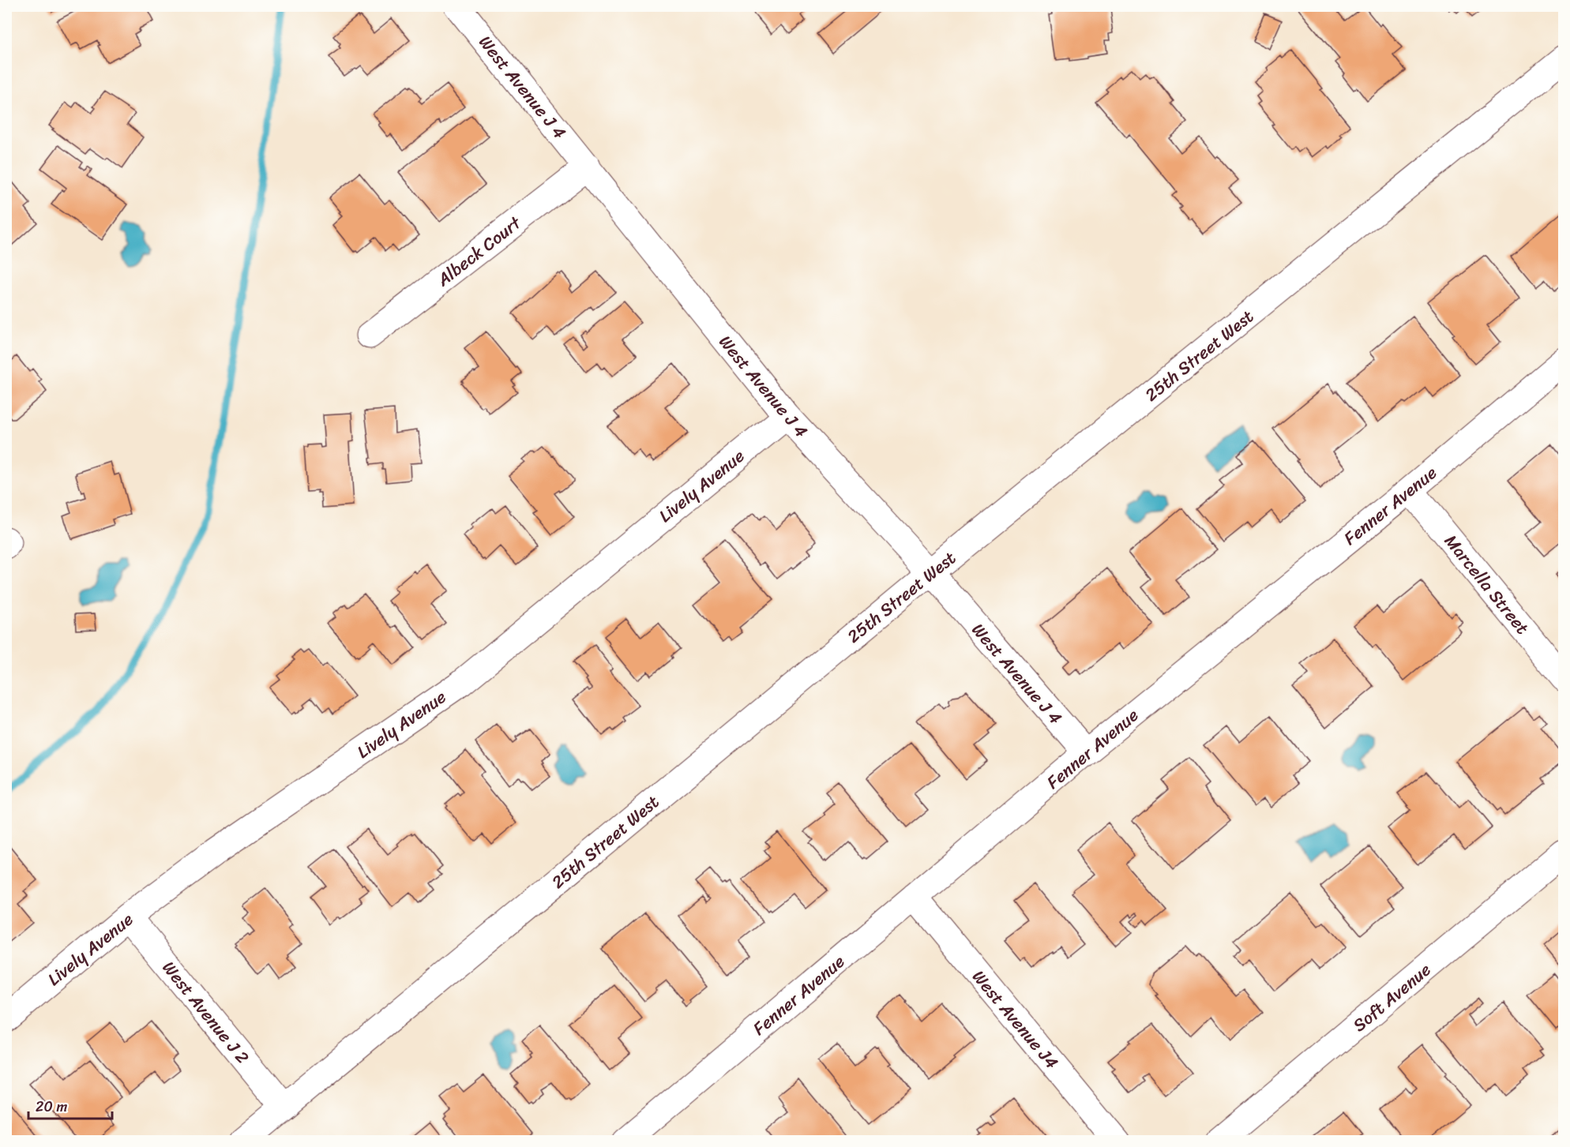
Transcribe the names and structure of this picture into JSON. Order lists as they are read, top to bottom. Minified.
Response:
{"streets":{"street":["West Avenue J 4","Albeck Court","25th Street West","Lively Avenue","Fenner Avenue","Marcella Street","Soft Avenue","West Avenue J 2","West Avenue J4"]},"crossings":[["West Avenue J 4","Albeck Court"],["West Avenue J 4","25th Street West"],["West Avenue J 4","Lively Avenue"],["West Avenue J 4","Fenner Avenue"],["25th Street West","West Avenue J 2"],["Lively Avenue","West Avenue J 2"],["Fenner Avenue","Marcella Street"],["Fenner Avenue","West Avenue J4"]],"scale_bar":"20 m"}
